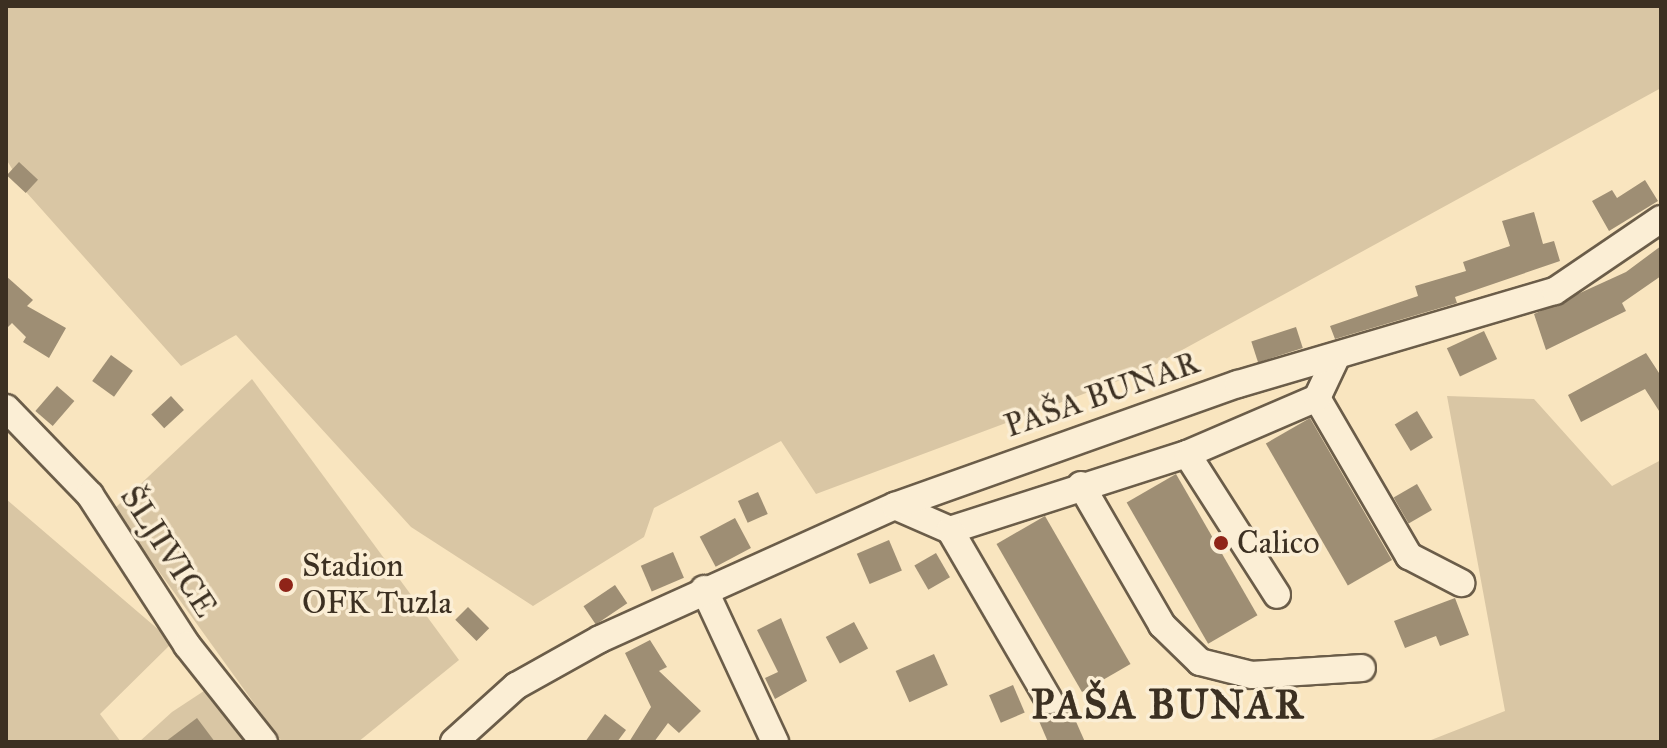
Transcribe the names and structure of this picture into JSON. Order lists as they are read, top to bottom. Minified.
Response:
{"streets":{"street":["PAŠA BUNAR","ŠLJIVICE"]},"districts":["PAŠA BUNAR"],"places":["Calico","Stadion OFK Tuzla"]}
